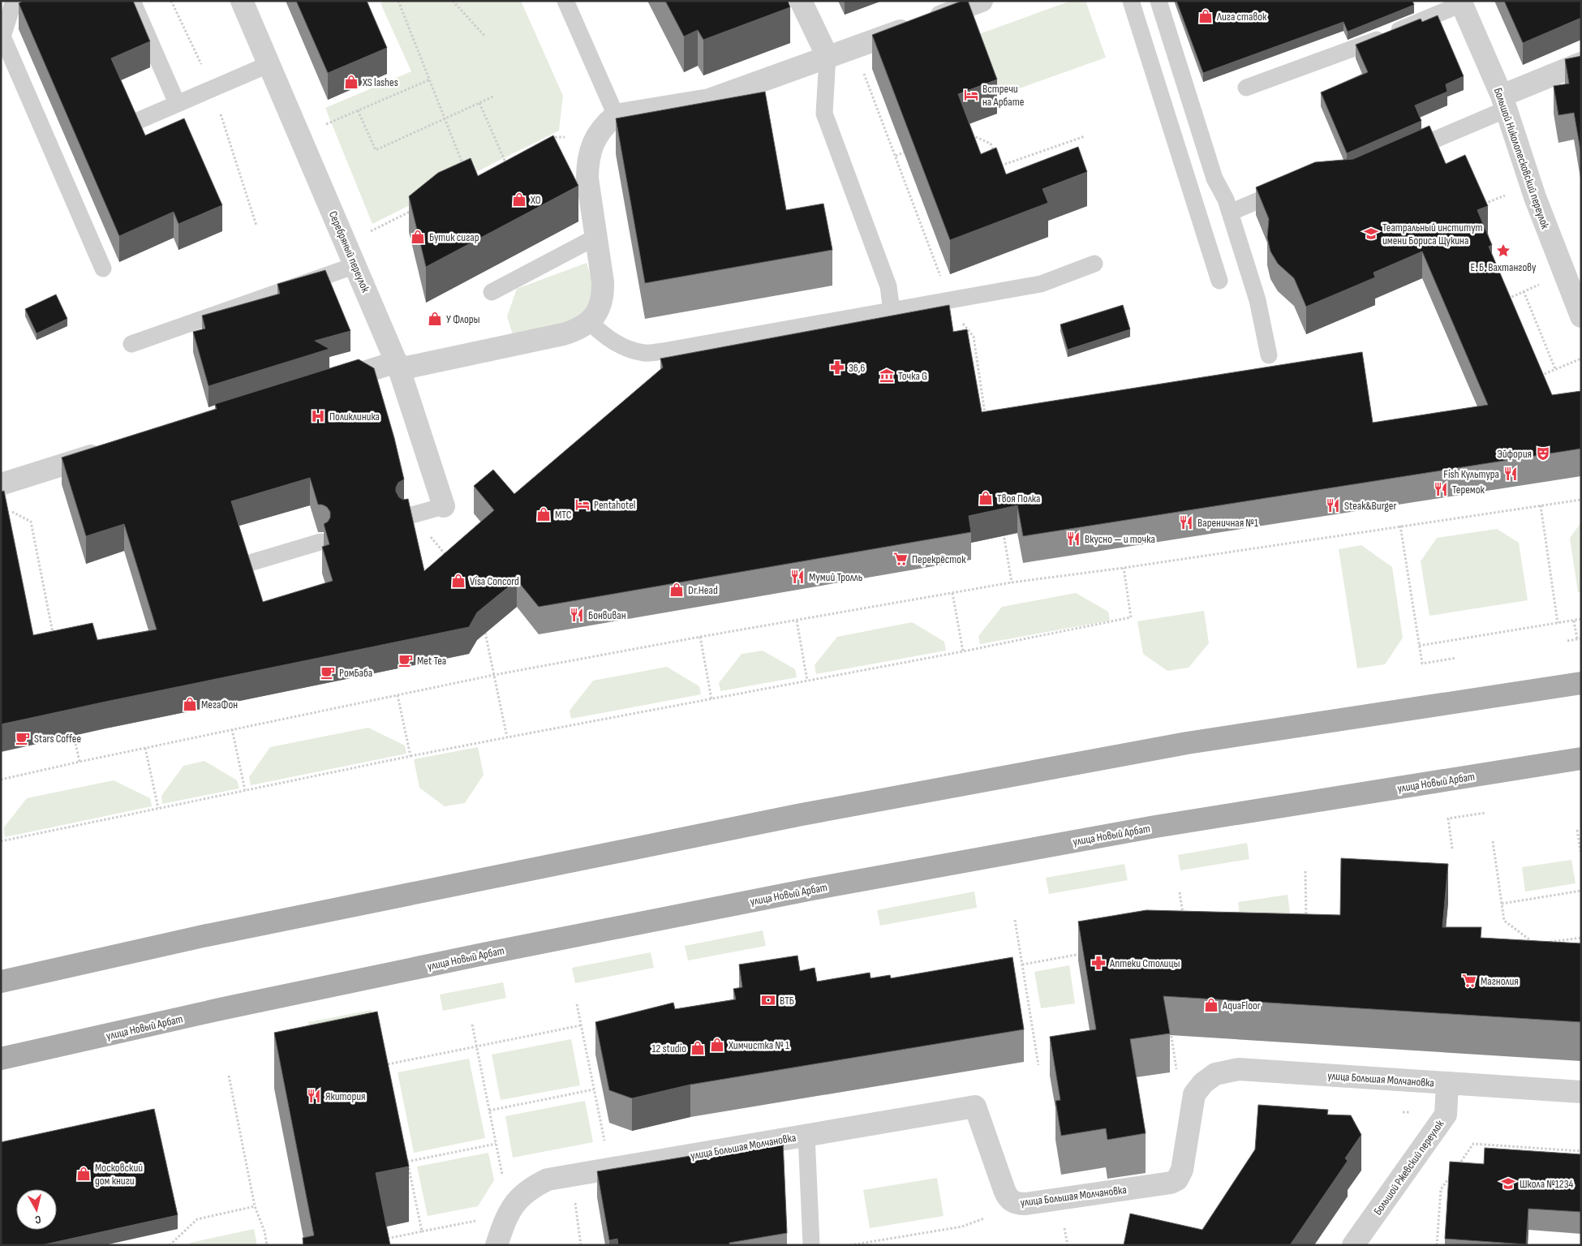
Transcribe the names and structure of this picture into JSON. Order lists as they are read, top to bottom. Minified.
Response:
{"streets":{"main road":["улица Новый Арбат"],"street":["Большой Николопесковский переулок","Серебряный переулок","улица Большая Молчановка","Большой Ржевский переулок"]},"crossings":[["улица Большая Молчановка","Большой Ржевский переулок"]],"places":{"shop":["Лига ставок","XS lashes","ХО","Бутик сигар","У Флоры","Твоя Полка","МТС","Visa Concord","Dr.Head","МегаФон","AquaFloor","Химчистка № 1","12 studio","Московский дом книги"],"hotel":["Встречи на Арбате","Pentahotel"],"school or university":["Театральный институт имени Бориса Щукина","Школа №1234"],"place":["Е. Б. Вахтангову"],"pharmacy":["36,6","Аптеки Столицы"],"museum":["Точка G"],"hospital":["Поликлиника"],"theatre":["Эйфория"],"restaurant":["Fish Культура","Теремок","Steak&Burger","Вареничная №1","Вкусно — и точка","Мумий Тролль","Бонвиван","Якитория"],"supermarket":["Перекрёсток","Магнолия"],"cafe":["Met Tea","РомБаба","Stars Coffee"],"bank":["ВТБ"]},"north":"bottom"}
